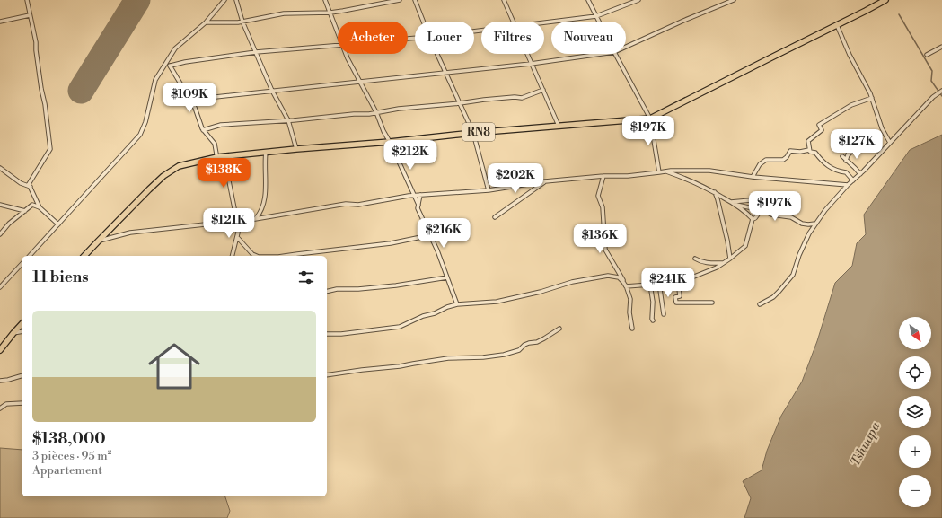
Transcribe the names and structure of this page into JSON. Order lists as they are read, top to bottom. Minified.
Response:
{"streets":{"main road":["RN8"]},"water":["Tshuapa"],"north":"bottom right","page":{"chip":["Acheter","Louer","Filtres","Nouveau"],"price":["$109K","$197K","$127K","$212K","$138K","$202K","$197K","$121K","$216K","$136K","$241K"],"heading":"11 biens","list":[{"name":"$138,000","note":"3 pièces · 95 m² · Appartement"}],"map_buttons":["+","−"]}}
